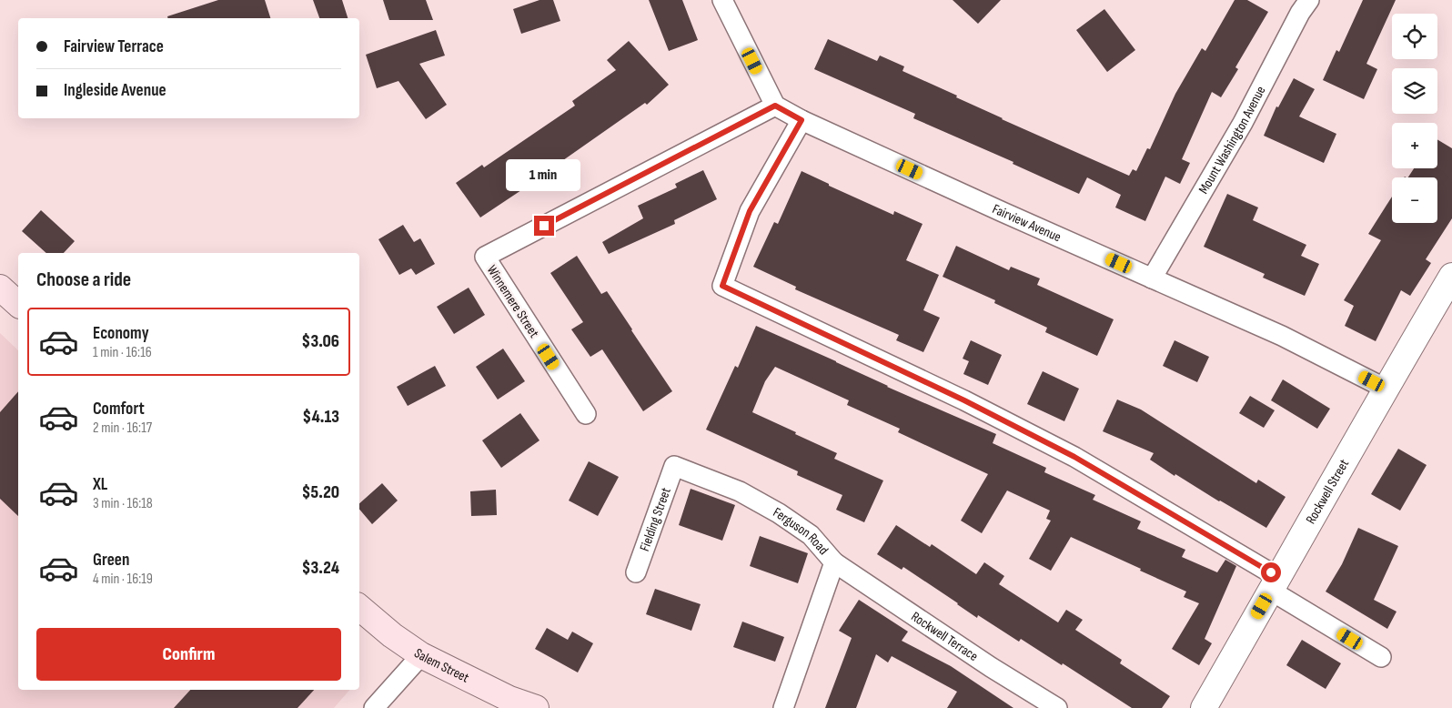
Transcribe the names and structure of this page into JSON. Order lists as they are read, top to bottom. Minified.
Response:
{"streets":{"main road":["Salem Street"],"street":["Mount Washington Avenue","Fairview Avenue","Winnemere Street","Rockwell Street","Fielding Street","Ferguson Road","Rockwell Terrace"]},"crossings":[["Mount Washington Avenue","Fairview Avenue"],["Fairview Avenue","Winnemere Street"],["Fairview Avenue","Rockwell Street"],["Fielding Street","Ferguson Road"],["Ferguson Road","Rockwell Terrace"]],"page":{"map_buttons":["+","−"],"banner":["Fairview Terrace","Ingleside Avenue"],"bubble":"1 min","heading":"Choose a ride","list":[{"name":"Economy","note":"1 min · 16:16","value":"$3.06"},{"name":"Comfort","note":"2 min · 16:17","value":"$4.13"},{"name":"XL","note":"3 min · 16:18","value":"$5.20"},{"name":"Green","note":"4 min · 16:19","value":"$3.24"}],"buttons":"Confirm"}}
